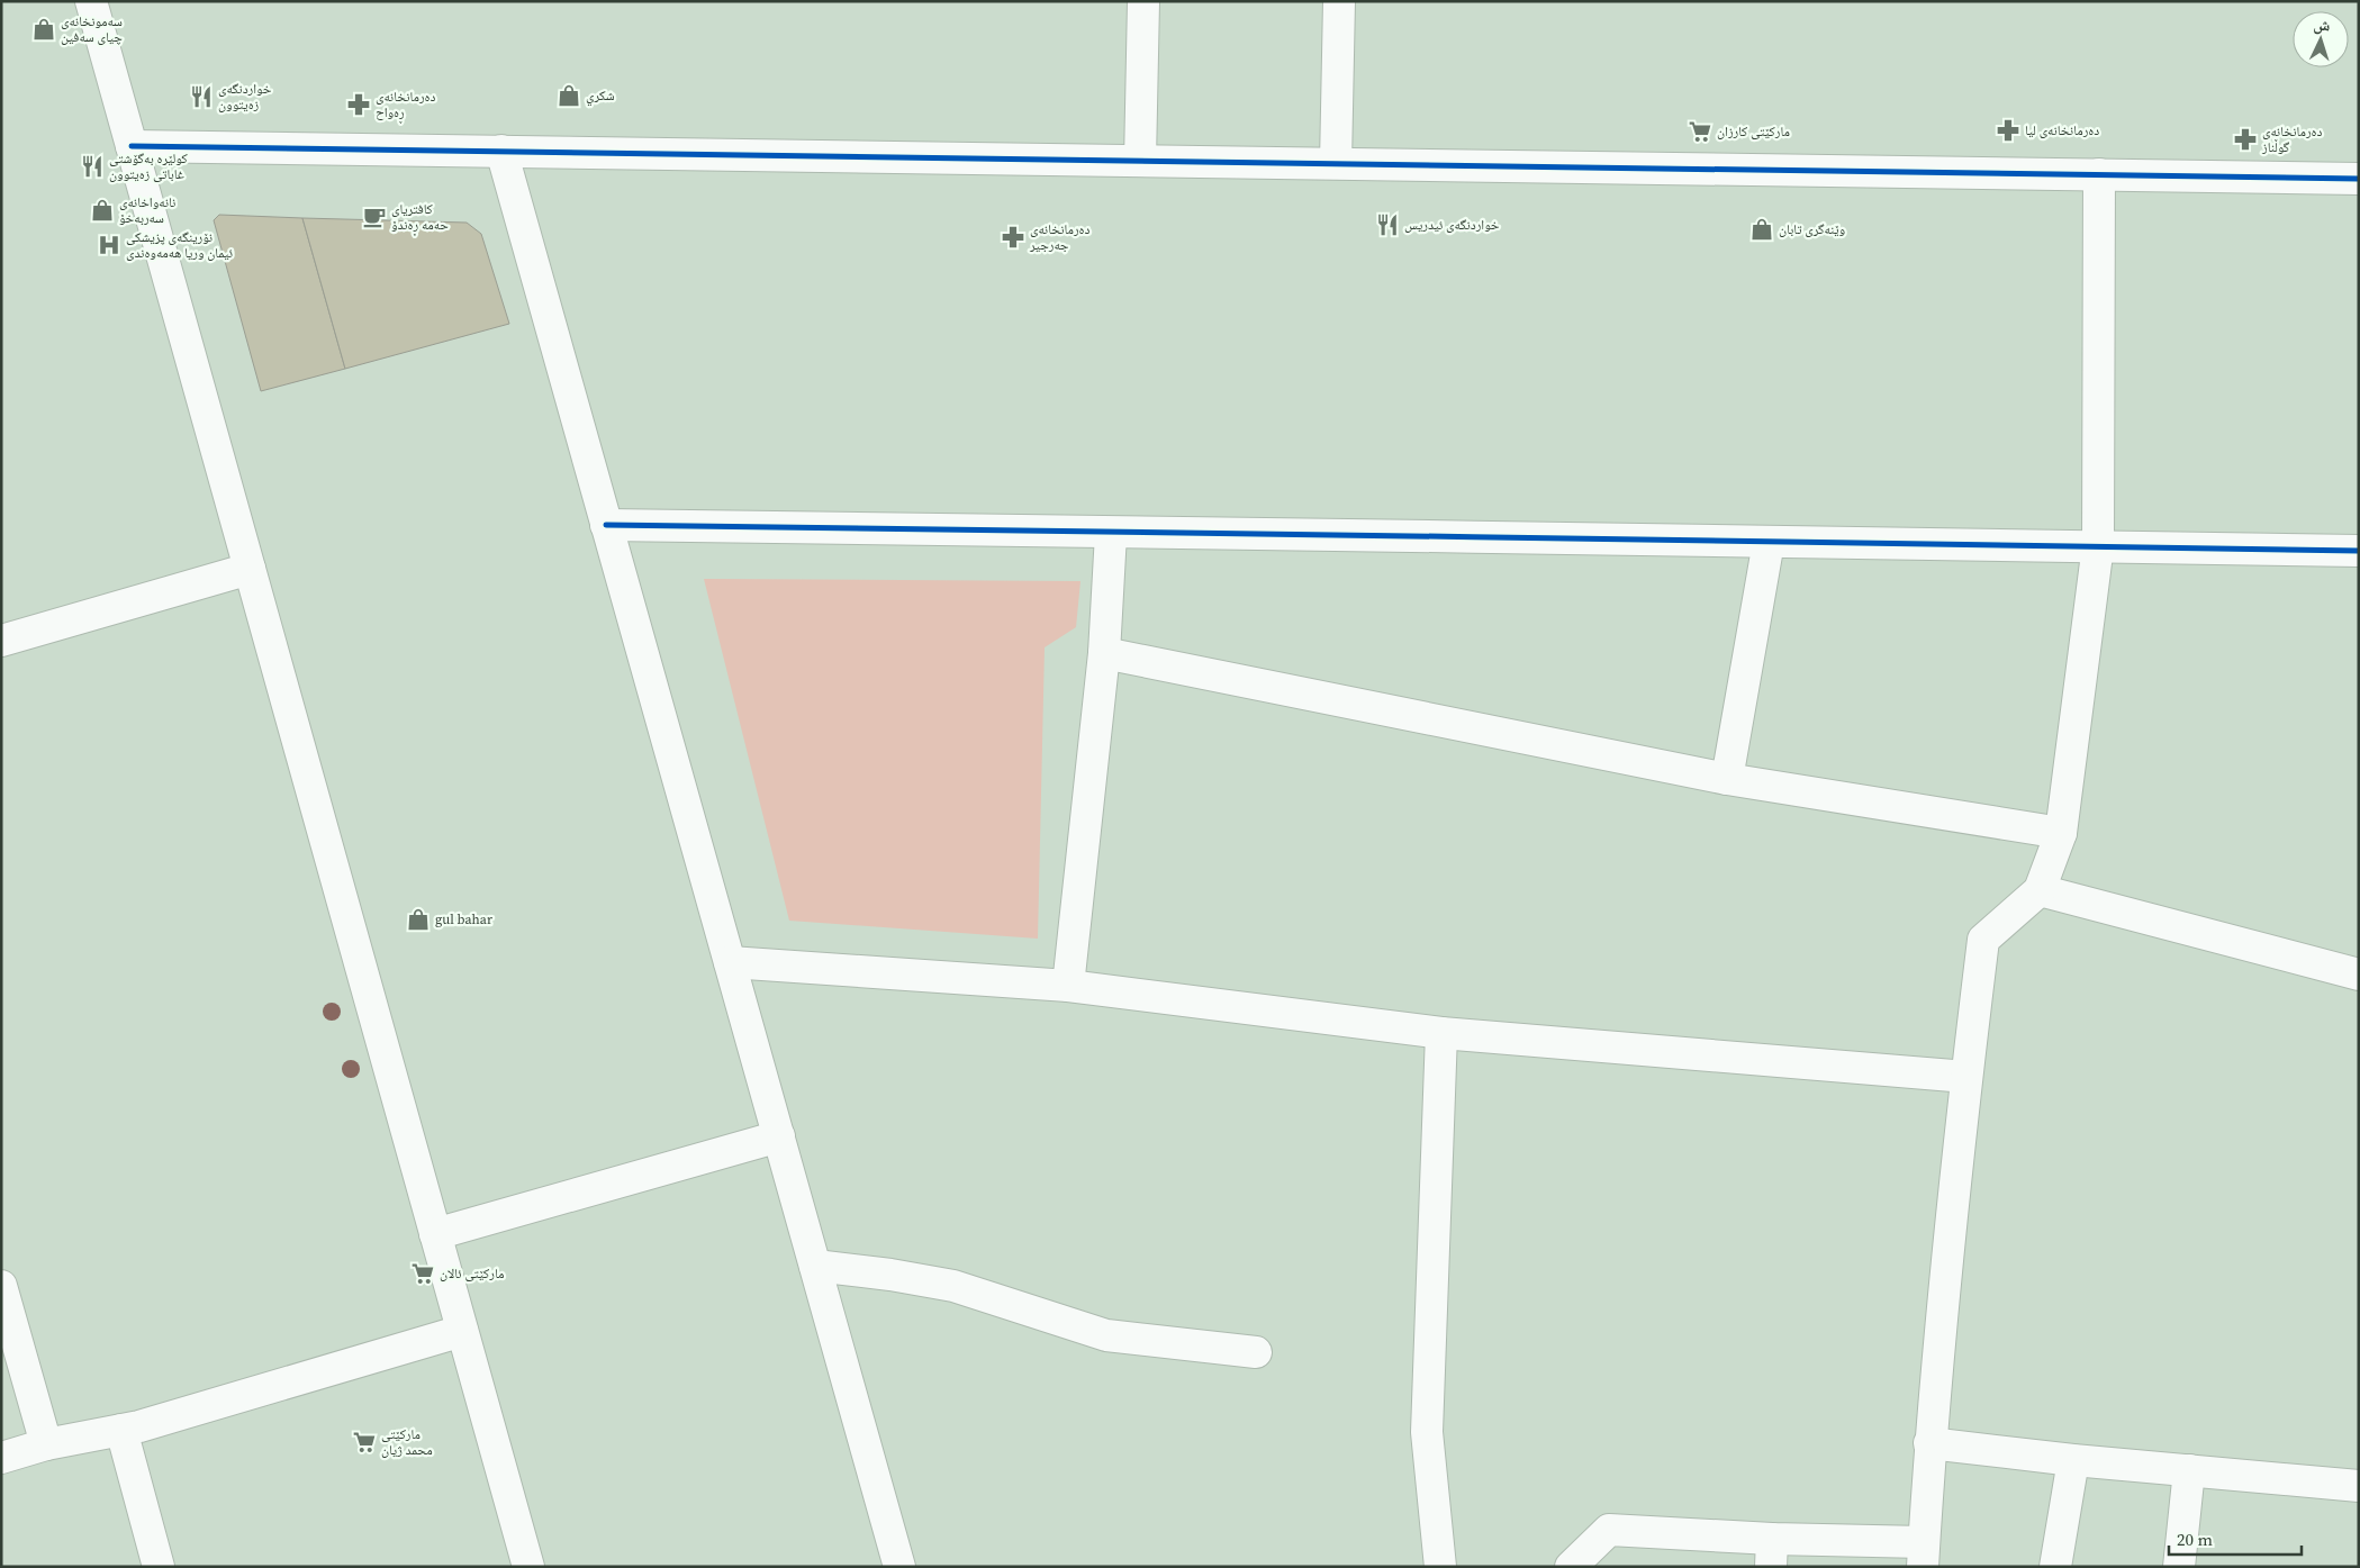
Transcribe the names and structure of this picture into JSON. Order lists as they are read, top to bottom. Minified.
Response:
{"places":{"shop":["سەمونخانەی چیای سەفین","شكري","نانەواخانەی سەربەخۆ","وێنەگری تابان","gul bahar"],"restaurant":["خواردنگەی زەیتوون","کولێرە بەگۆشتی غاباتی زەیتوون","خواردنگەی ئیدریس"],"pharmacy":["دەرمانخانەی ڕەواح","دەرمانخانەی لیا","دەرمانخانەی گوڵناز","دەرمانخانەی جەرجیر"],"supermarket":["مارکێتی کارزان","مارکێتی ئالان","مارکێتی محمد ژیان"],"cafe":["کافتریای حەمە ڕەندۆ"],"hospital":["نۆرینگەی پزیشکی ئیمان وریا هەمەوەندی"]},"scale_bar":"20 m","north":"top"}
